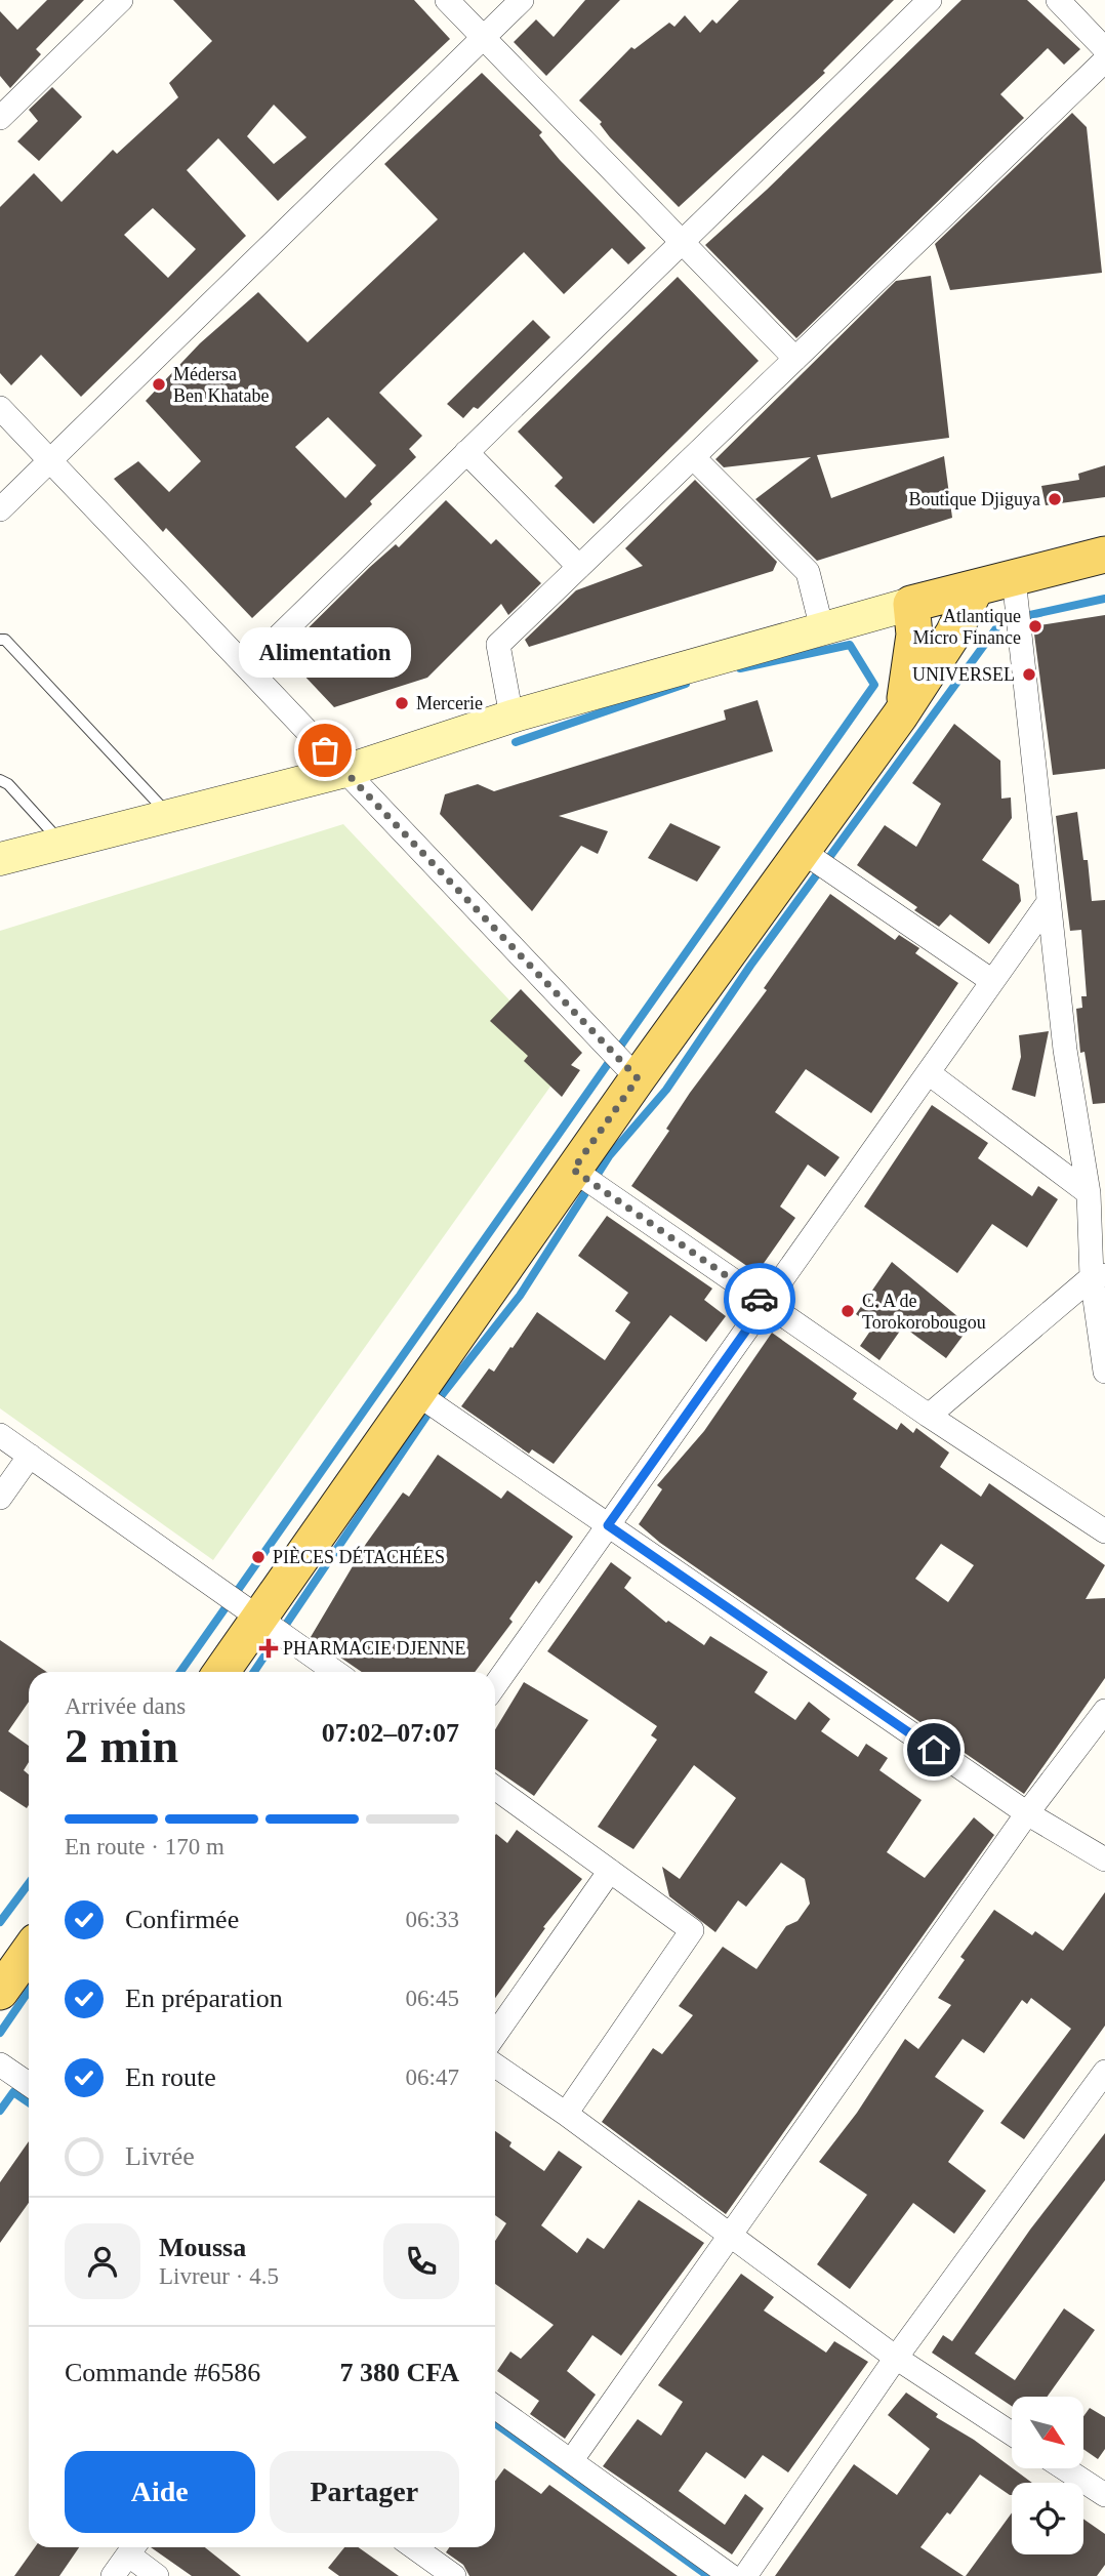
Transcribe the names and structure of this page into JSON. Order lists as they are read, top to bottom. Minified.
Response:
{"places":{"other":["Médersa Ben Khatabe","Boutique Djiguya","Atlantique Micro Finance","UNIVERSEL","Mercerie","Alimentation","C. A de Torokorobougou","PIÈCES DÉTACHÉES"],"health":["PHARMACIE DJENNE"]},"north":"bottom right","page":{"bubble":"Alimentation","heading":["2 min","Arrivée dans","07:02–07:07"],"panel":["Moussa","Livreur · 4.5","Commande #6586","7 380 CFA"],"bar":"En route · 170 m","list":[["Confirmée","06:33"],["En préparation","06:45"],["En route","06:47"],"Livrée"],"buttons":["Aide","Partager"]}}
